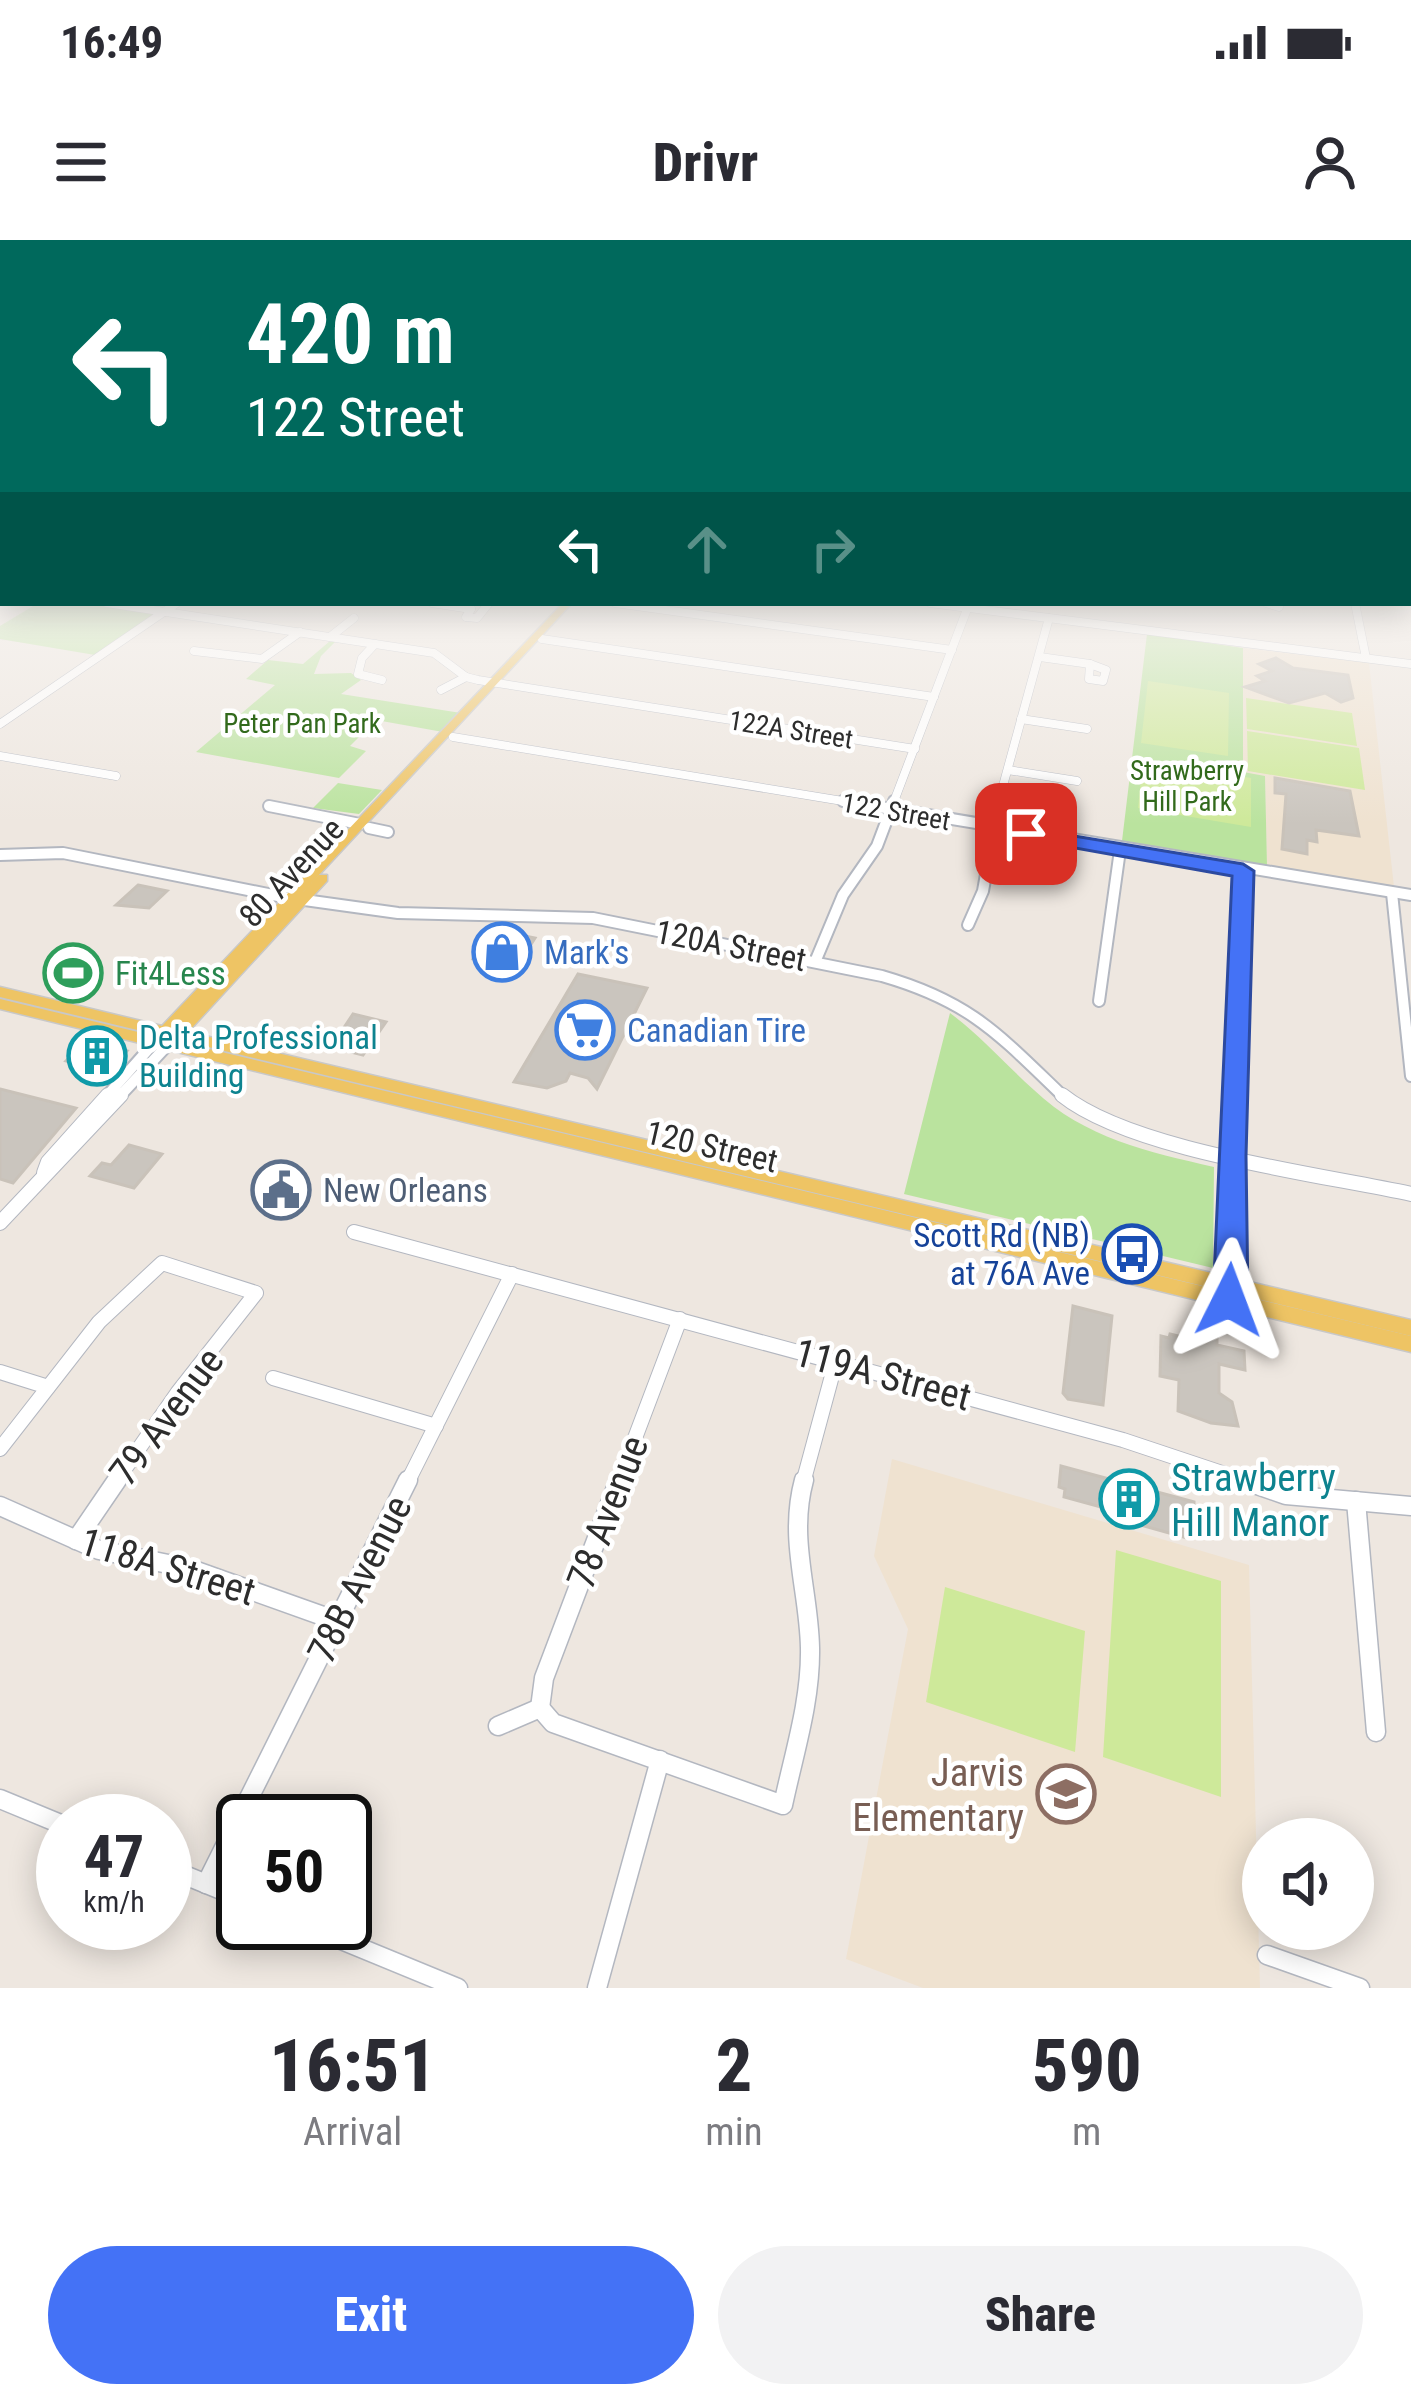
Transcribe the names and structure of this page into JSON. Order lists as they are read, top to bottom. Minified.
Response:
{"streets":{"main road":["80 Avenue","120 Street"],"street":["122A Street","122 Street","120A Street","119A Street","79 Avenue","78 Avenue","118A Street","78B Avenue"]},"crossings":[["122A Street","80 Avenue"],["122 Street","80 Avenue"],["80 Avenue","120A Street"],["80 Avenue","120 Street"],["119A Street","78 Avenue"],["119A Street","78B Avenue"],["79 Avenue","118A Street"],["118A Street","78B Avenue"]],"parks":["Peter Pan Park","Strawberry Hill Park"],"places":{"shop":["Mark's"],"sports":["Fit4Less"],"supermarket":["Canadian Tire"],"building":["Delta Professional Building","Strawberry Hill Manor"],"public building":["New Orleans"],"bus stop":["Scott Rd (NB) at 76A Ave"],"school or university":["Jarvis Elementary"]},"page":{"status":"16:49","header":"Drivr","turn":["420 m","122 Street"],"speed":"47 km/h","limit":"50","eta":["16:51","Arrival","2","min","590","m"],"buttons":["Exit","Share"]}}
